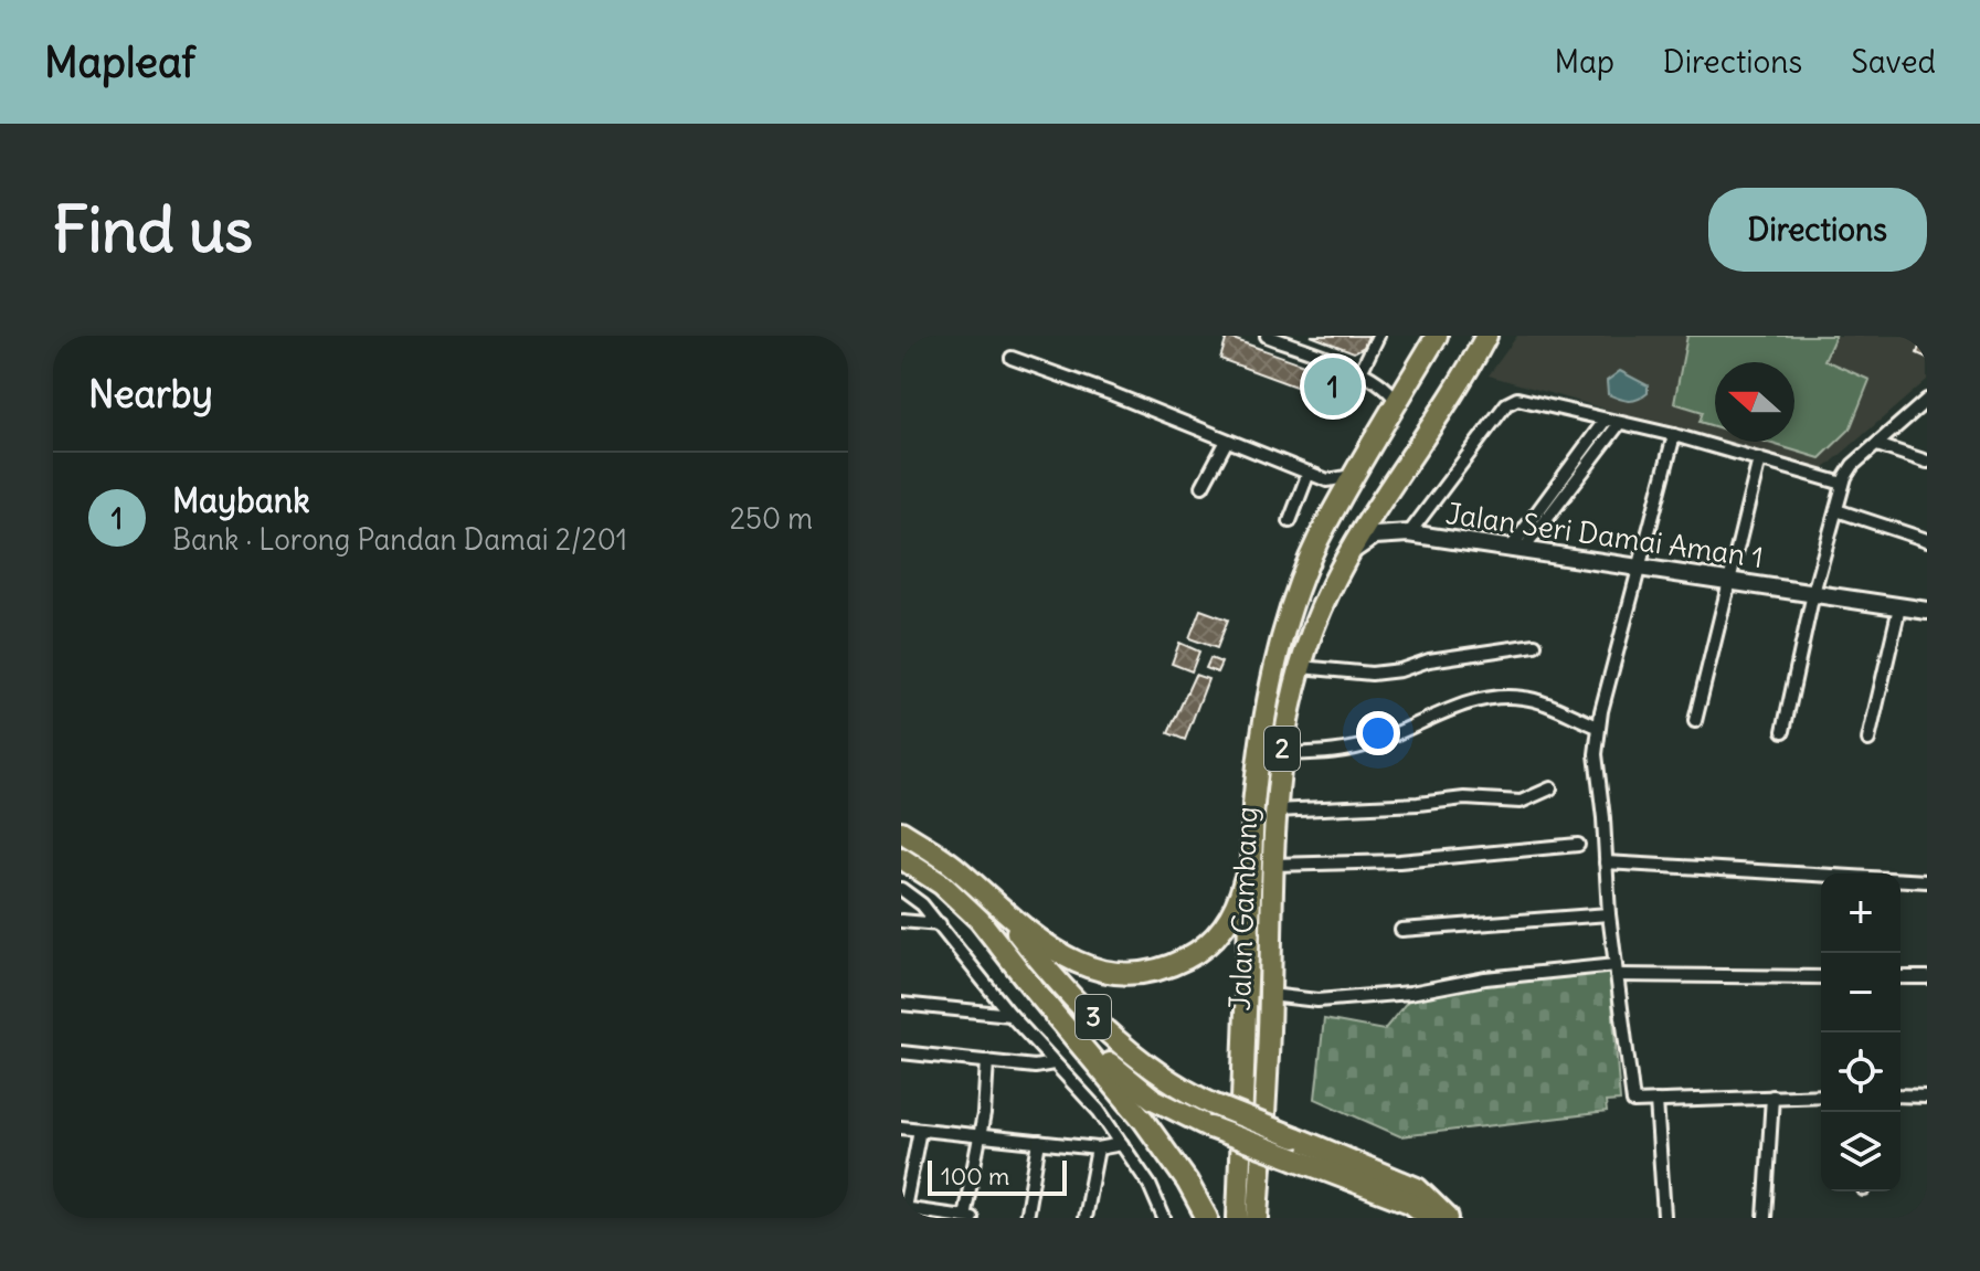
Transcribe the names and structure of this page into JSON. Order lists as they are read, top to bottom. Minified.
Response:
{"streets":{"highway":["2","Jalan Gambang","3"],"street":["Jalan Seri Damai Aman 1"]},"scale_bar":"100 m","north":"left","page":{"header":"Mapleaf","nav":["Map","Directions","Saved"],"buttons":"Directions","title":"Find us","heading":"Nearby","pins":"1","list":[{"mark":"1","name":"Maybank","note":"Bank · Lorong Pandan Damai 2/201","value":"250 m"}],"map_buttons":["+","−"],"scale":"100 m"}}
